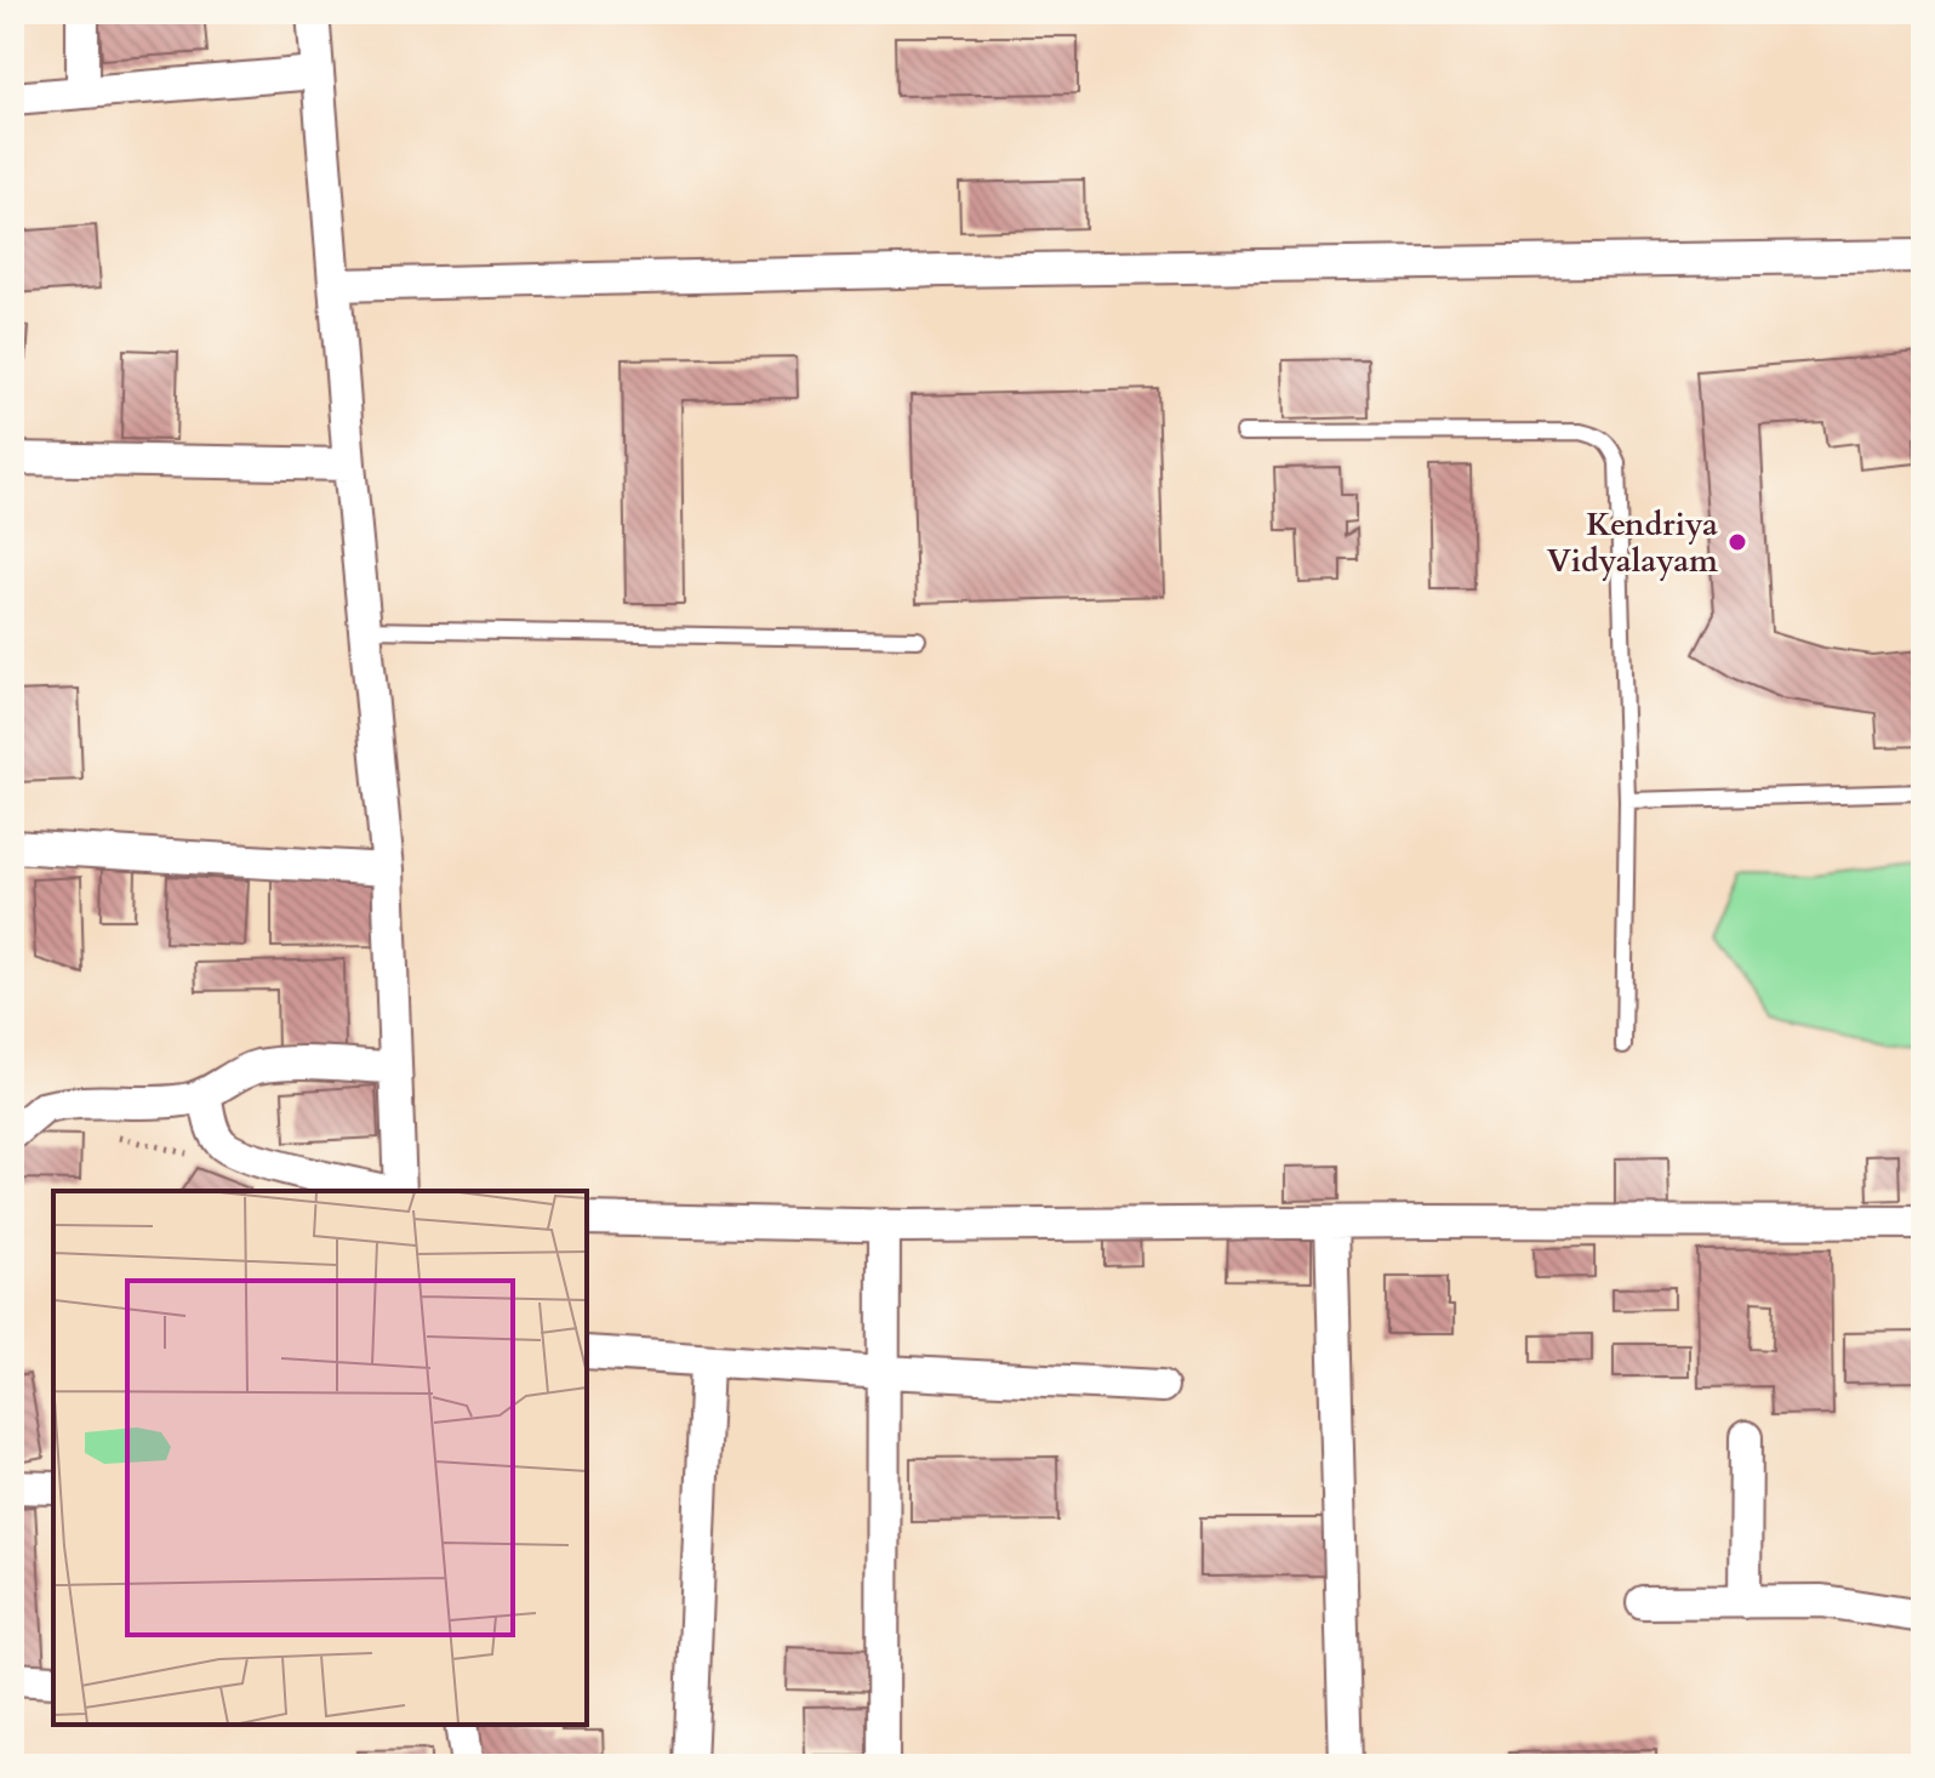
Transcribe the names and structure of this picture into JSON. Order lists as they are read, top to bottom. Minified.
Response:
{"places":["Kendriya Vidyalayam"]}
